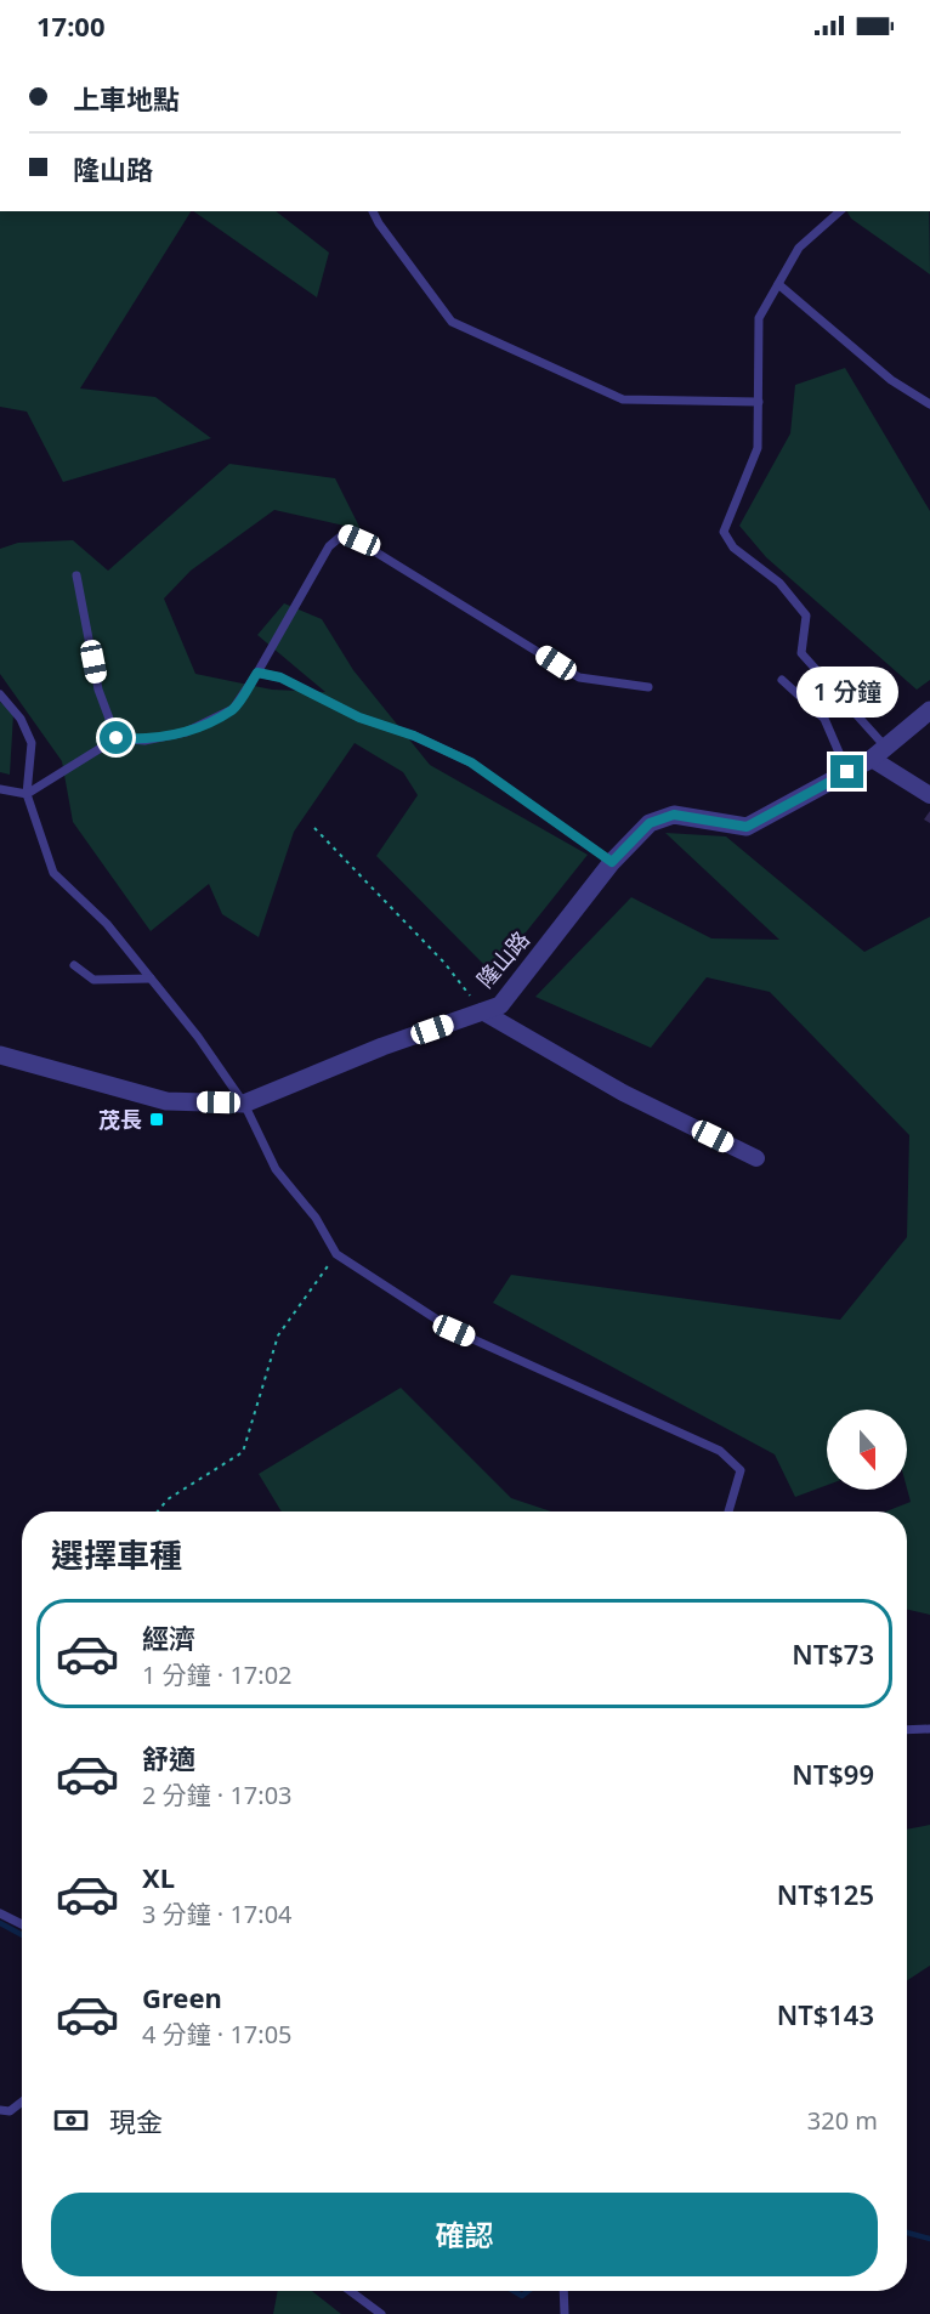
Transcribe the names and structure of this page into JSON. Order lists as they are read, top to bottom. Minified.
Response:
{"streets":{"street":["隆山路"]},"places":{"transit":["茂長"]},"north":"bottom","page":{"status":"17:00","banner":["上車地點","隆山路"],"bubble":"1 分鐘","heading":"選擇車種","list":[{"name":"經濟","note":"1 分鐘 · 17:02","value":"NT$73"},{"name":"舒適","note":"2 分鐘 · 17:03","value":"NT$99"},{"name":"XL","note":"3 分鐘 · 17:04","value":"NT$125"},{"name":"Green","note":"4 分鐘 · 17:05","value":"NT$143"}],"pay":["現金","320 m"],"buttons":"確認"}}
